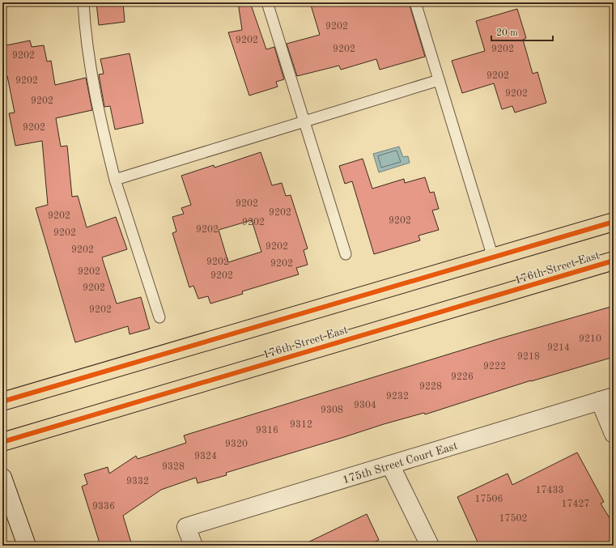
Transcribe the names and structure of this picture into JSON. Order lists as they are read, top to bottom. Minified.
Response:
{"streets":{"main road":["176th Street East"],"street":["175th Street Court East"]},"house_numbers":["9202","9202","9202","9202","9202","9202","9202","9202","9202","9202","9202","9202","9202","9202","9202","9202","9202","9202","9202","9202","9202","9202","9202","9202","9202","9210","9214","9218","9222","9226","9228","9232","9304","9308","9312","9316","9320","9324","9328","9332","17433","17506","17427","9336","17502"],"scale_bar":"20 m"}
